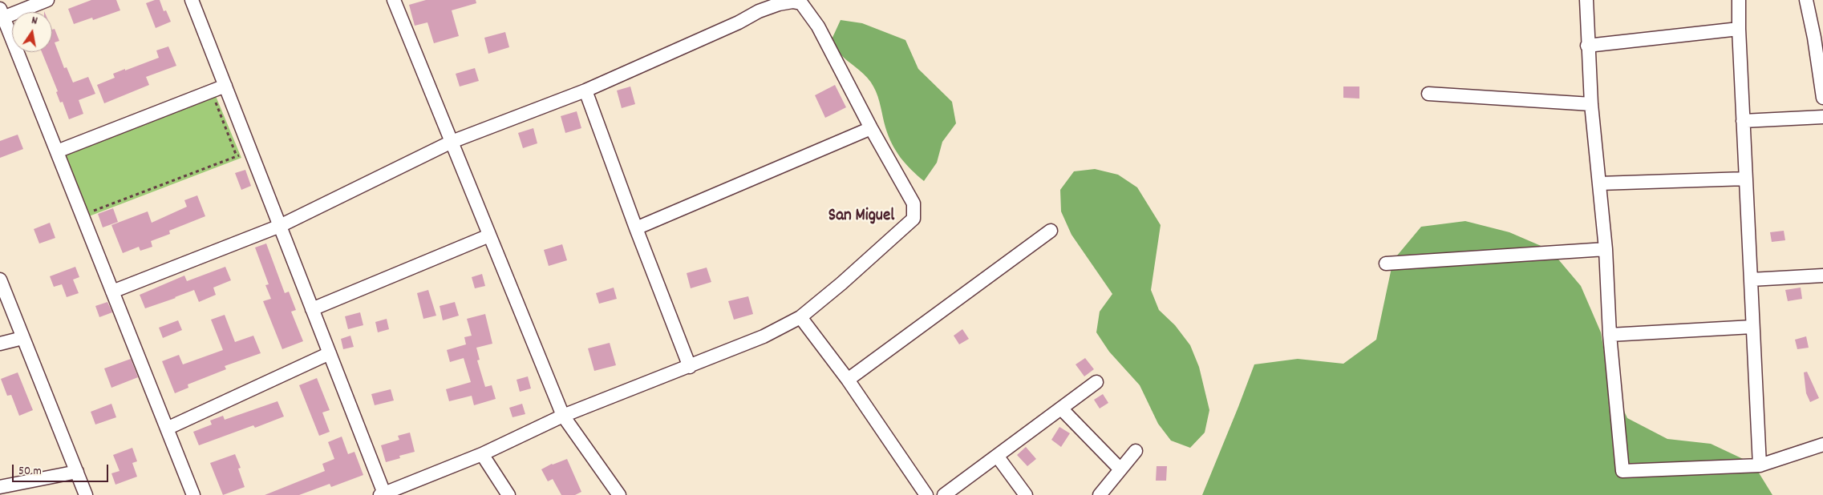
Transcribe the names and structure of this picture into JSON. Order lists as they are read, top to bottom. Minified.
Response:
{"districts":["San Miguel"],"scale_bar":"50 m","north":"top"}
